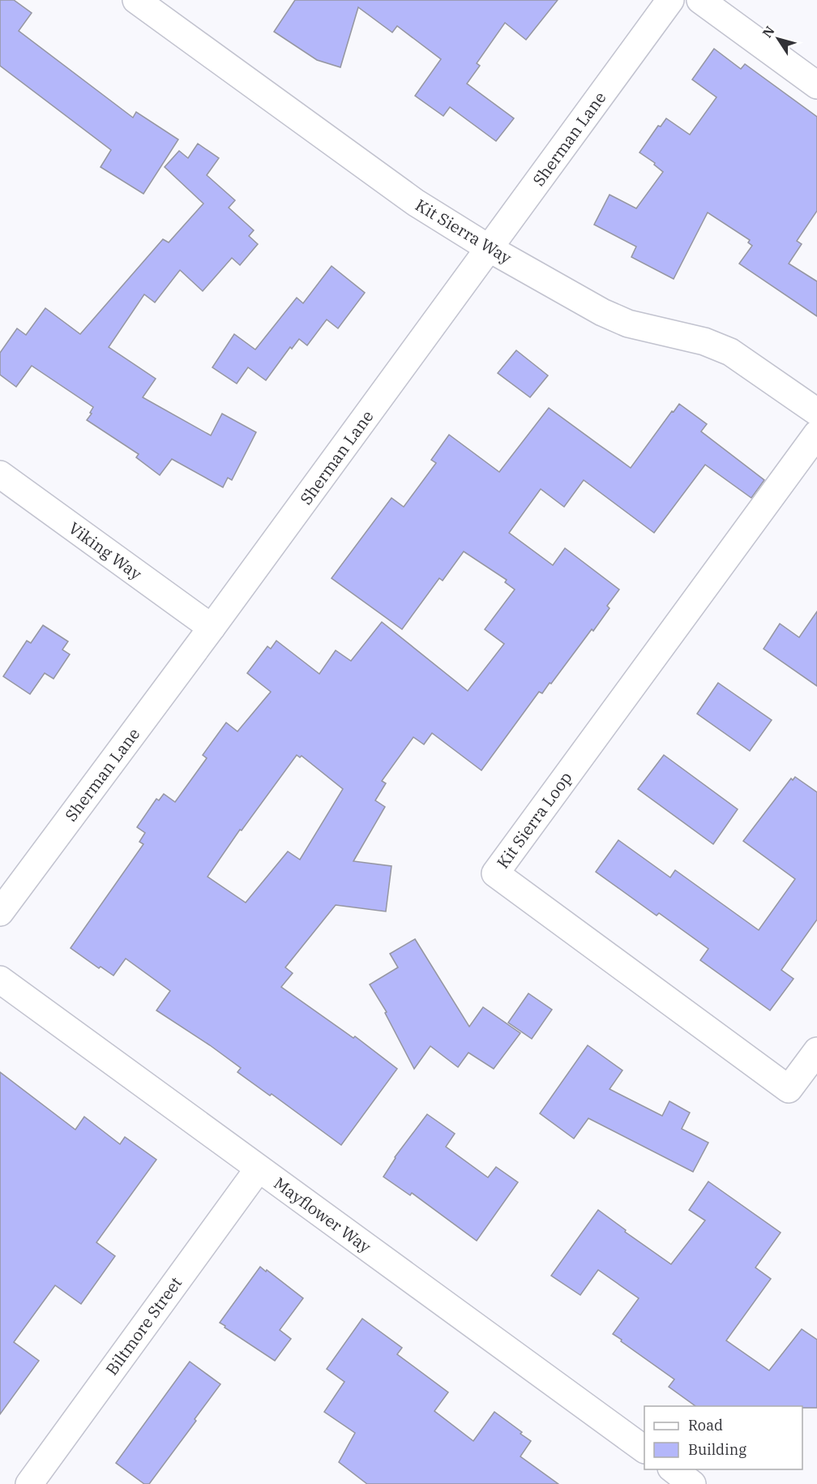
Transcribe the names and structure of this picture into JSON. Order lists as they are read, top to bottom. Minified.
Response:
{"streets":{"street":["Sherman Lane","Kit Sierra Way","Viking Way","Kit Sierra Loop","Mayflower Way","Biltmore Street"]},"crossings":[["Sherman Lane","Kit Sierra Way"],["Sherman Lane","Viking Way"],["Mayflower Way","Biltmore Street"]],"legend":["Road","Building"],"north":"top left"}
